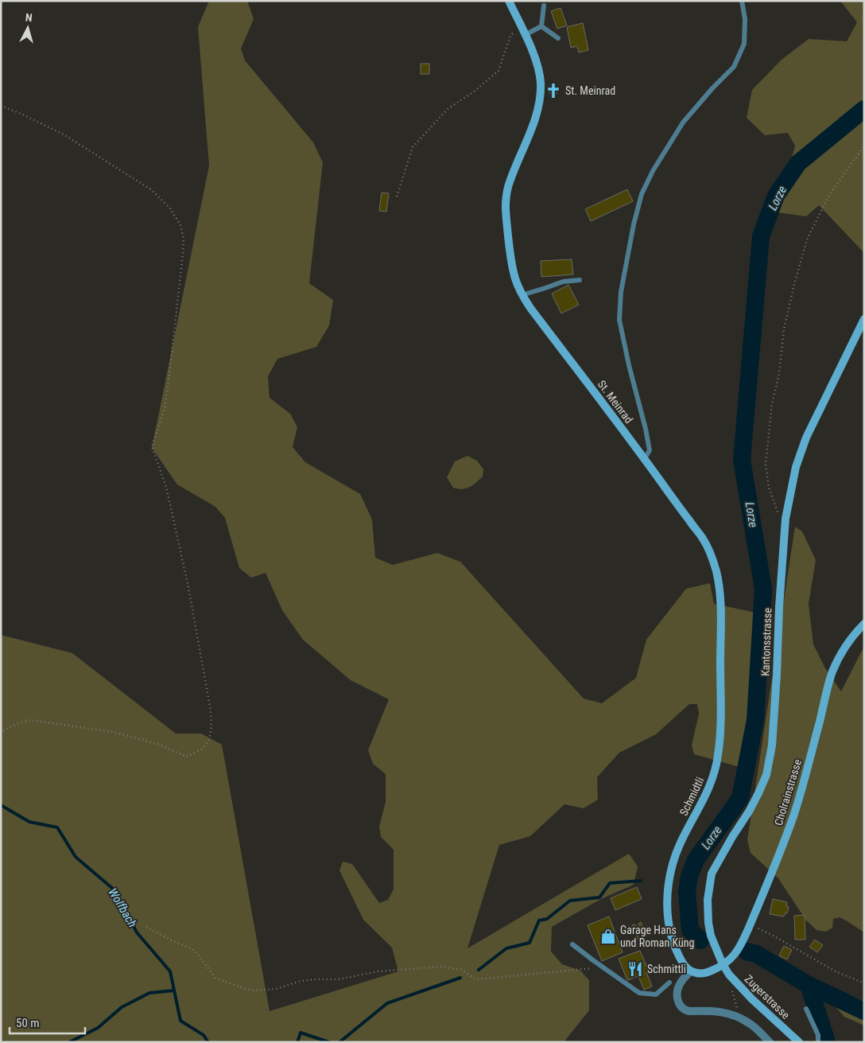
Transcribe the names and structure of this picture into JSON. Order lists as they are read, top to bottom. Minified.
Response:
{"streets":{"street":["St. Meinrad","Kantonsstrasse","Cholrainstrasse","Schmidtli","Zugerstrasse"]},"crossings":[["St. Meinrad","Schmidtli"],["Kantonsstrasse","Cholrainstrasse"],["Kantonsstrasse","Zugerstrasse"],["Cholrainstrasse","Zugerstrasse"]],"water":["Lorze","Wolfbach"],"places":{"church":["St. Meinrad"],"shop":["Garage Hans und Roman Küng"],"restaurant":["Schmittli"]},"scale_bar":"50 m","north":"top"}
